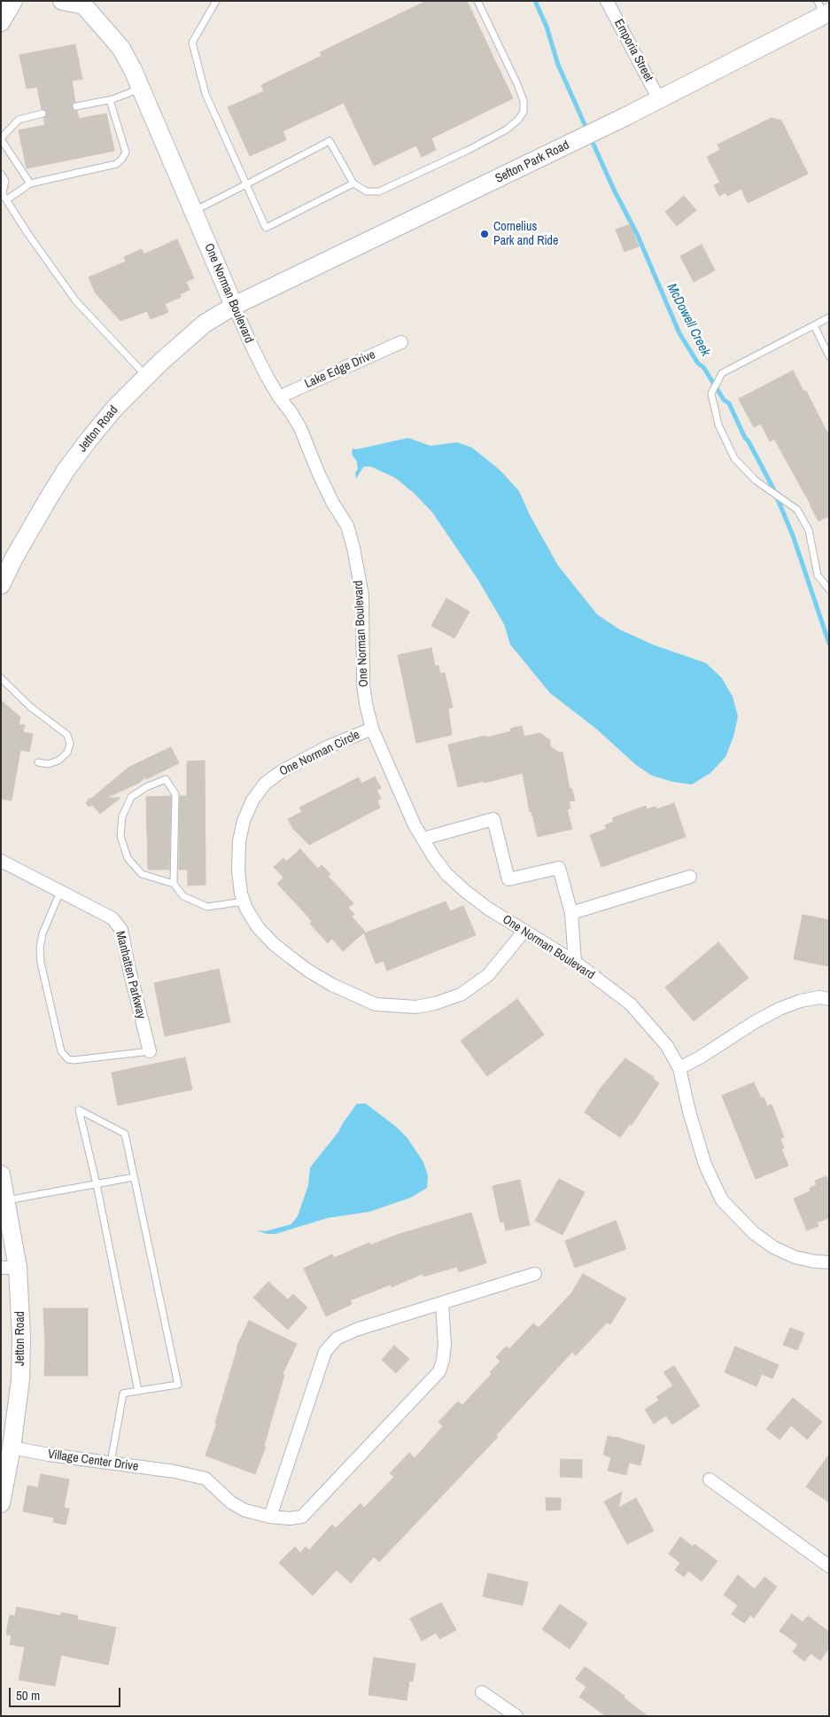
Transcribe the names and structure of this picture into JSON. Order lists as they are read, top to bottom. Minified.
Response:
{"streets":{"street":["Emporia Street","Sefton Park Road","One Norman Boulevard","Lake Edge Drive","Jetton Road","One Norman Circle","Manhatten Parkway","Village Center Drive"]},"crossings":[["Emporia Street","Sefton Park Road"],["Sefton Park Road","One Norman Boulevard"],["Sefton Park Road","Jetton Road"],["One Norman Boulevard","Lake Edge Drive"],["One Norman Boulevard","Jetton Road"],["One Norman Boulevard","One Norman Circle"],["Jetton Road","Village Center Drive"]],"water":["McDowell Creek"],"places":["Cornelius Park and Ride"],"scale_bar":"50 m"}
